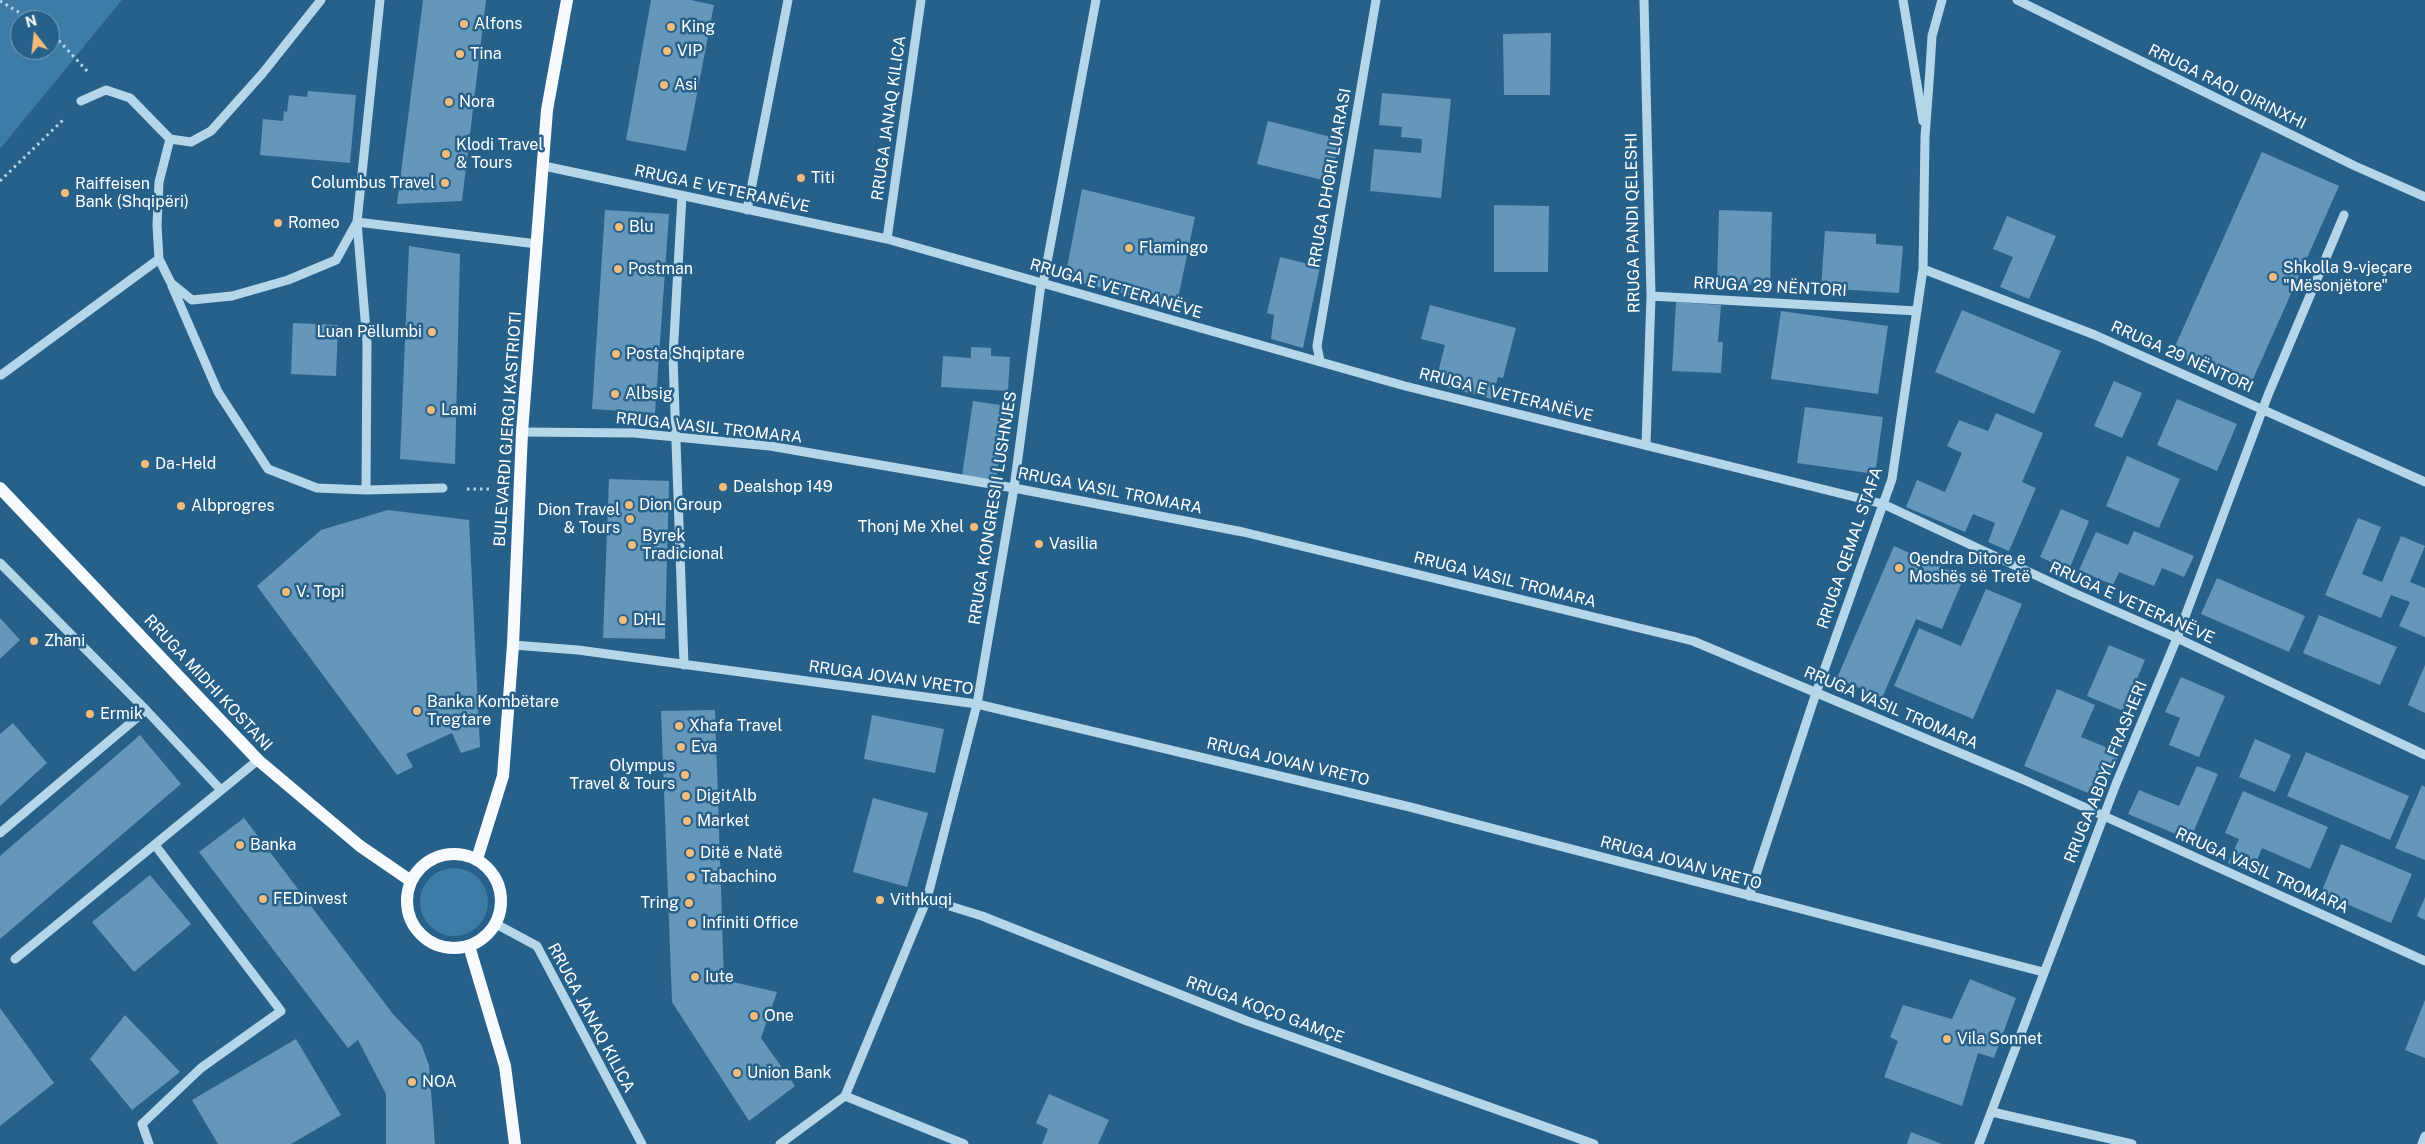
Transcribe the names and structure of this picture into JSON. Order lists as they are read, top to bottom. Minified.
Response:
{"streets":{"main road":["BULEVARDI GJERGJ KASTRIOTI","RRUGA MIDHI KOSTANI"],"street":["RRUGA RAQI QIRINXHI","RRUGA JANAQ KILICA","RRUGA DHORI LUARASI","RRUGA E VETERANËVE","RRUGA PANDI QELESHI","RRUGA 29 NËNTORI","RRUGA VASIL TROMARA","RRUGA KONGRESI I LUSHNJES","RRUGA QEMAL STAFA","RRUGA JOVAN VRETO","RRUGA ABDYL FRASHERI","RRUGA KOÇO GAMÇE"]},"crossings":[["RRUGA JANAQ KILICA","RRUGA E VETERANËVE"],["RRUGA JANAQ KILICA","BULEVARDI GJERGJ KASTRIOTI"],["RRUGA JANAQ KILICA","RRUGA MIDHI KOSTANI"],["RRUGA DHORI LUARASI","RRUGA E VETERANËVE"],["RRUGA E VETERANËVE","RRUGA PANDI QELESHI"],["RRUGA E VETERANËVE","BULEVARDI GJERGJ KASTRIOTI"],["RRUGA E VETERANËVE","RRUGA KONGRESI I LUSHNJES"],["RRUGA E VETERANËVE","RRUGA QEMAL STAFA"],["RRUGA E VETERANËVE","RRUGA ABDYL FRASHERI"],["RRUGA PANDI QELESHI","RRUGA 29 NËNTORI"],["RRUGA 29 NËNTORI","RRUGA QEMAL STAFA"],["RRUGA 29 NËNTORI","RRUGA ABDYL FRASHERI"],["RRUGA VASIL TROMARA","BULEVARDI GJERGJ KASTRIOTI"],["RRUGA VASIL TROMARA","RRUGA KONGRESI I LUSHNJES"],["RRUGA VASIL TROMARA","RRUGA QEMAL STAFA"],["RRUGA VASIL TROMARA","RRUGA ABDYL FRASHERI"],["BULEVARDI GJERGJ KASTRIOTI","RRUGA JOVAN VRETO"],["BULEVARDI GJERGJ KASTRIOTI","RRUGA MIDHI KOSTANI"],["RRUGA KONGRESI I LUSHNJES","RRUGA JOVAN VRETO"],["RRUGA KONGRESI I LUSHNJES","RRUGA KOÇO GAMÇE"],["RRUGA QEMAL STAFA","RRUGA JOVAN VRETO"],["RRUGA JOVAN VRETO","RRUGA ABDYL FRASHERI"]],"places":["Alfons","King","VIP","Tina","Asi","Nora","Klodi Travel & Tours","Titi","Columbus Travel","Raiffeisen Bank (Shqipëri)","Romeo","Blu","Flamingo","Postman","Shkolla 9-vjeçare \"Mësonjëtore\"","Luan Pëllumbi","Posta Shqiptare","Albsig","Lami","Da-Held","Dealshop 149","Dion Group","Albprogres","Dion Travel & Tours","Thonj Me Xhel","Vasilia","Byrek Tradicional","Qendra Ditore e Moshës së Tretë","V. Topi","DHL","Zhani","Banka Kombëtare Tregtare","Ermik","Xhafa Travel","Eva","Olympus Travel & Tours","DigitAlb","Market","Banka","Ditë e Natë","Tabachino","FEDinvest","Vithkuqi","Tring","Infiniti Office","Iute","One","Vila Sonnet","Union Bank","NOA"],"north":"top"}
